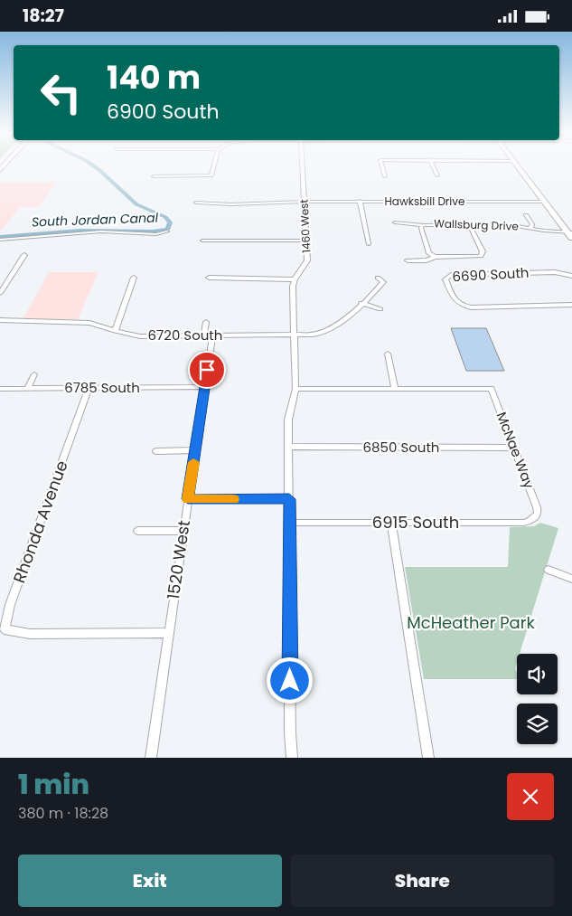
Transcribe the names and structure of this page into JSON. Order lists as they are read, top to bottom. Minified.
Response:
{"streets":{"street":["Hawksbill Drive","Wallsburg Drive","1460 West","6690 South","6720 South","6785 South","6850 South","McNae Way","Rhonda Avenue","6915 South","1520 West"]},"crossings":[["Hawksbill Drive","1460 West"],["6720 South","1520 West"],["6785 South","Rhonda Avenue"],["6785 South","1520 West"],["6850 South","McNae Way"],["McNae Way","6915 South"],["Rhonda Avenue","1520 West"]],"water":["South Jordan Canal"],"parks":["McHeather Park"],"page":{"status":"18:27","turn":["140 m","6900 South"],"heading":["1 min","380 m · 18:28"],"buttons":["Exit","Share"]}}
